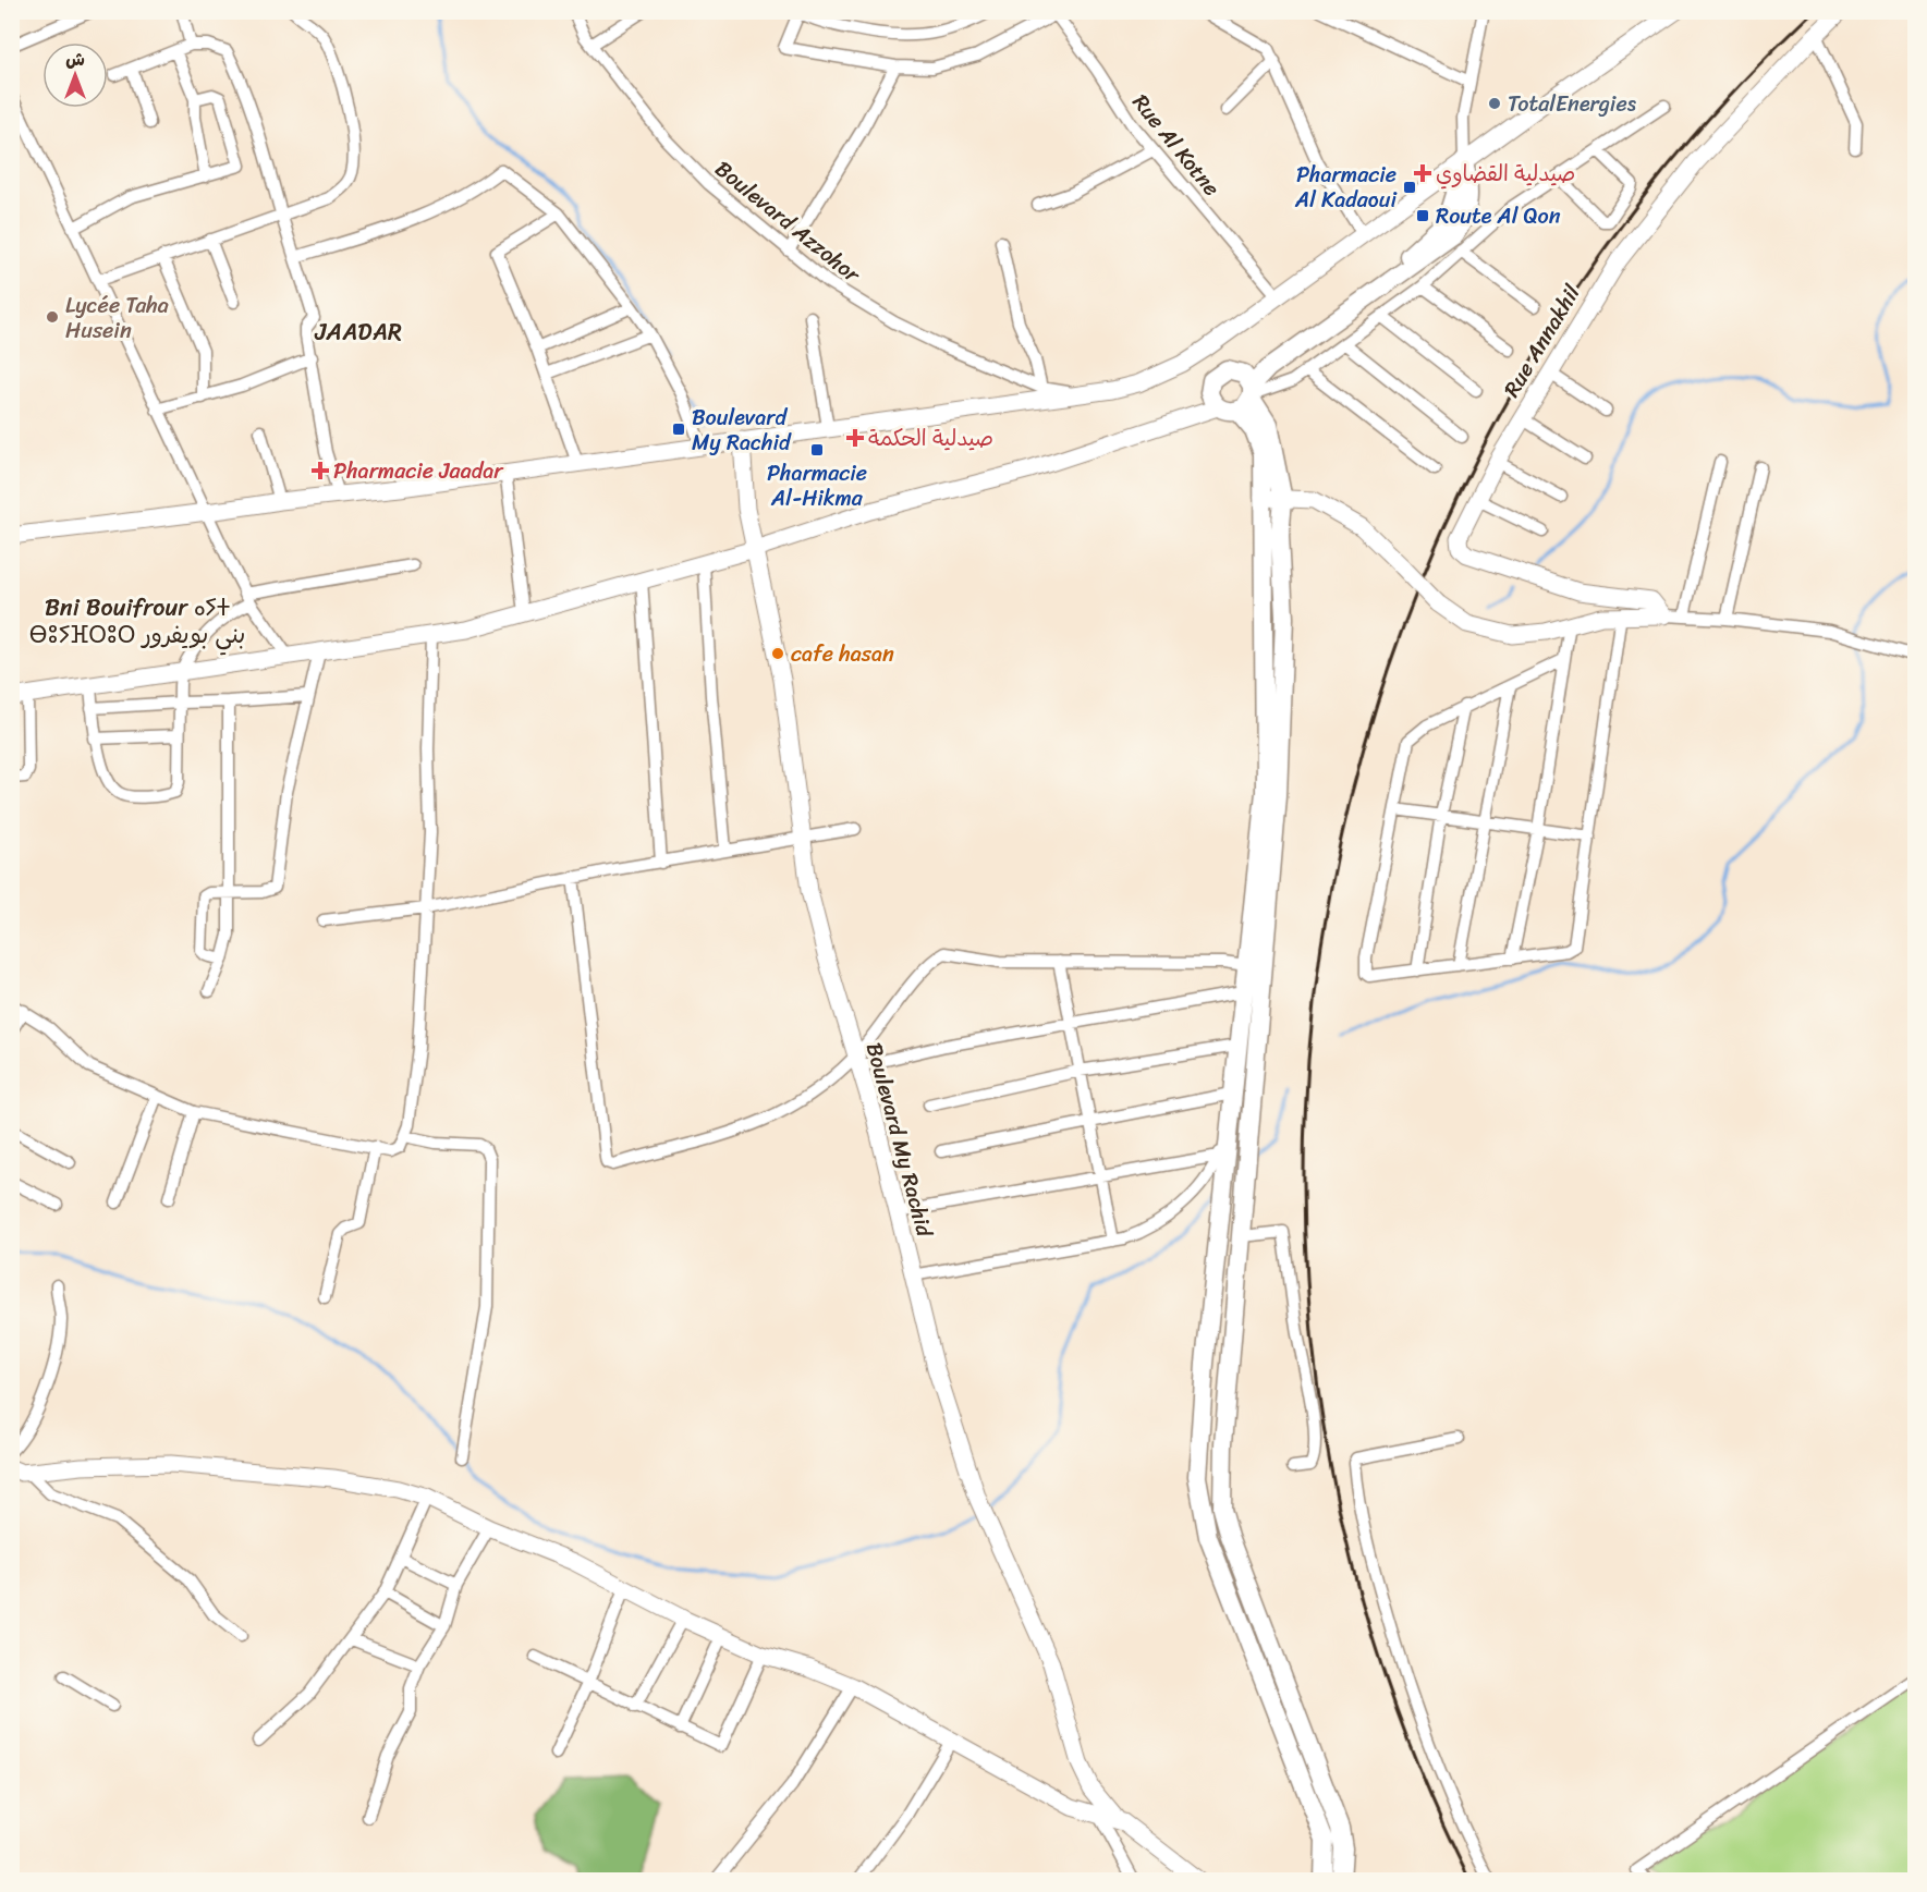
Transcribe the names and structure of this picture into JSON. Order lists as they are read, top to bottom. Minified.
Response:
{"streets":{"street":["Rue Al Kotne","Boulevard Azzohor","Rue Annakhil","Boulevard My Rachid"]},"districts":["JAADAR","Bni Bouifrour ⴰⵢⵜ ⴱⵓⵢⴼⵔⵓⵔ بني بويفرور"],"places":{"other":["TotalEnergies","Lycée Taha Husein","cafe hasan"],"health":["صيدلية القضاوي","صيدلية الحكمة","Pharmacie Jaadar"],"transit":["Pharmacie Al Kadaoui","Route Al Qon","Boulevard My Rachid","Pharmacie Al-Hikma"]},"north":"top"}
